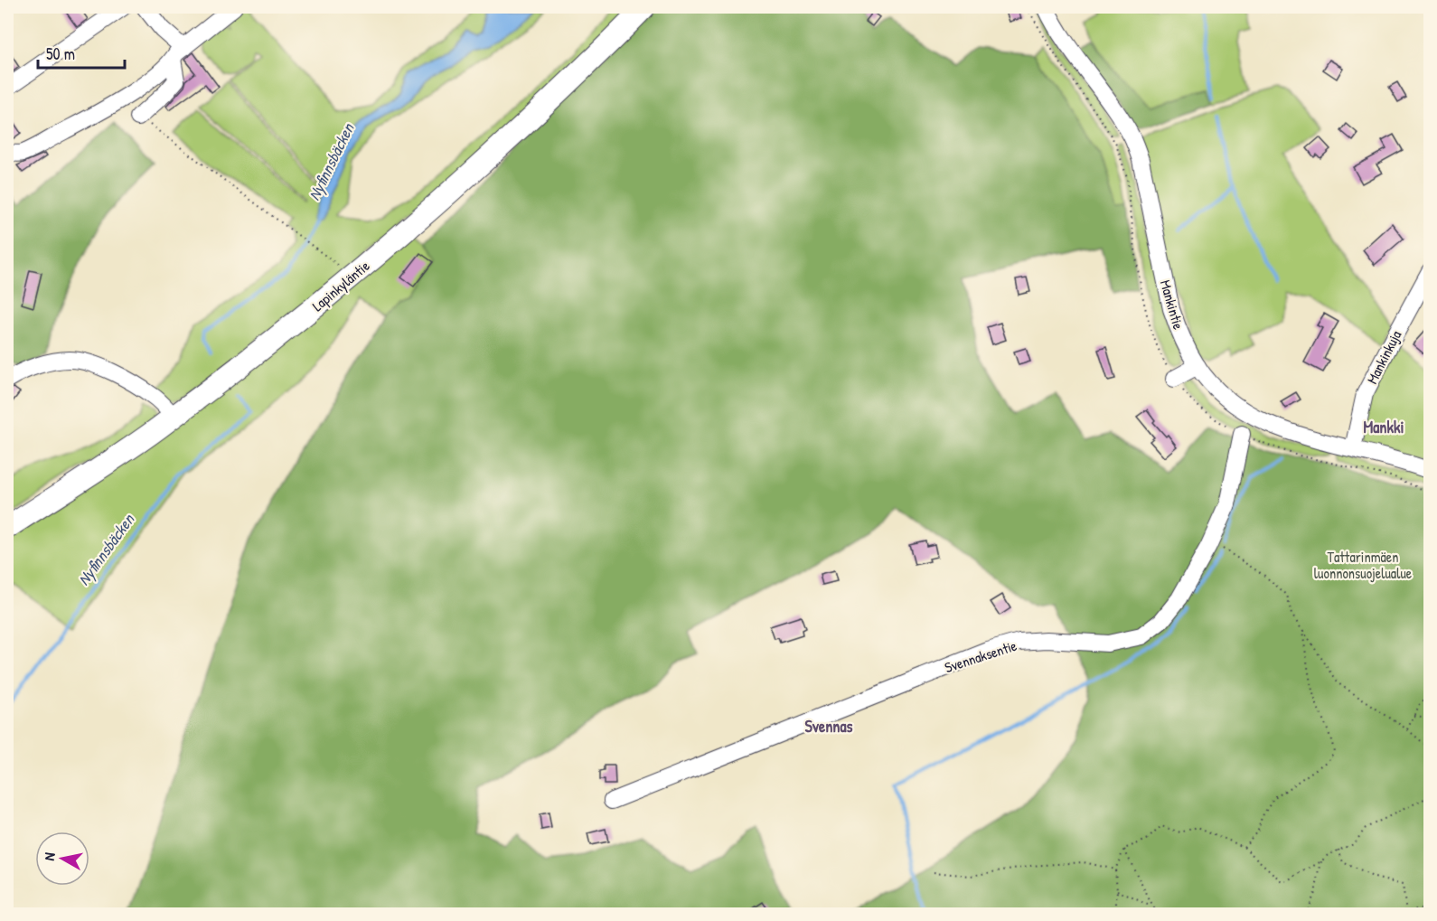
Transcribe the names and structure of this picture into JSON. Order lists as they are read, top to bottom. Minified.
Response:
{"streets":{"main road":["Lapinkyläntie"],"street":["Mankintie","Mankinkuja","Svennaksentie"]},"crossings":[["Mankintie","Mankinkuja"]],"districts":["Mankki","Svennas"],"water":["Nyfinnsbäcken"],"parks":["Tattarinmäen luonnonsuojelualue"],"scale_bar":"50 m","north":"left"}
